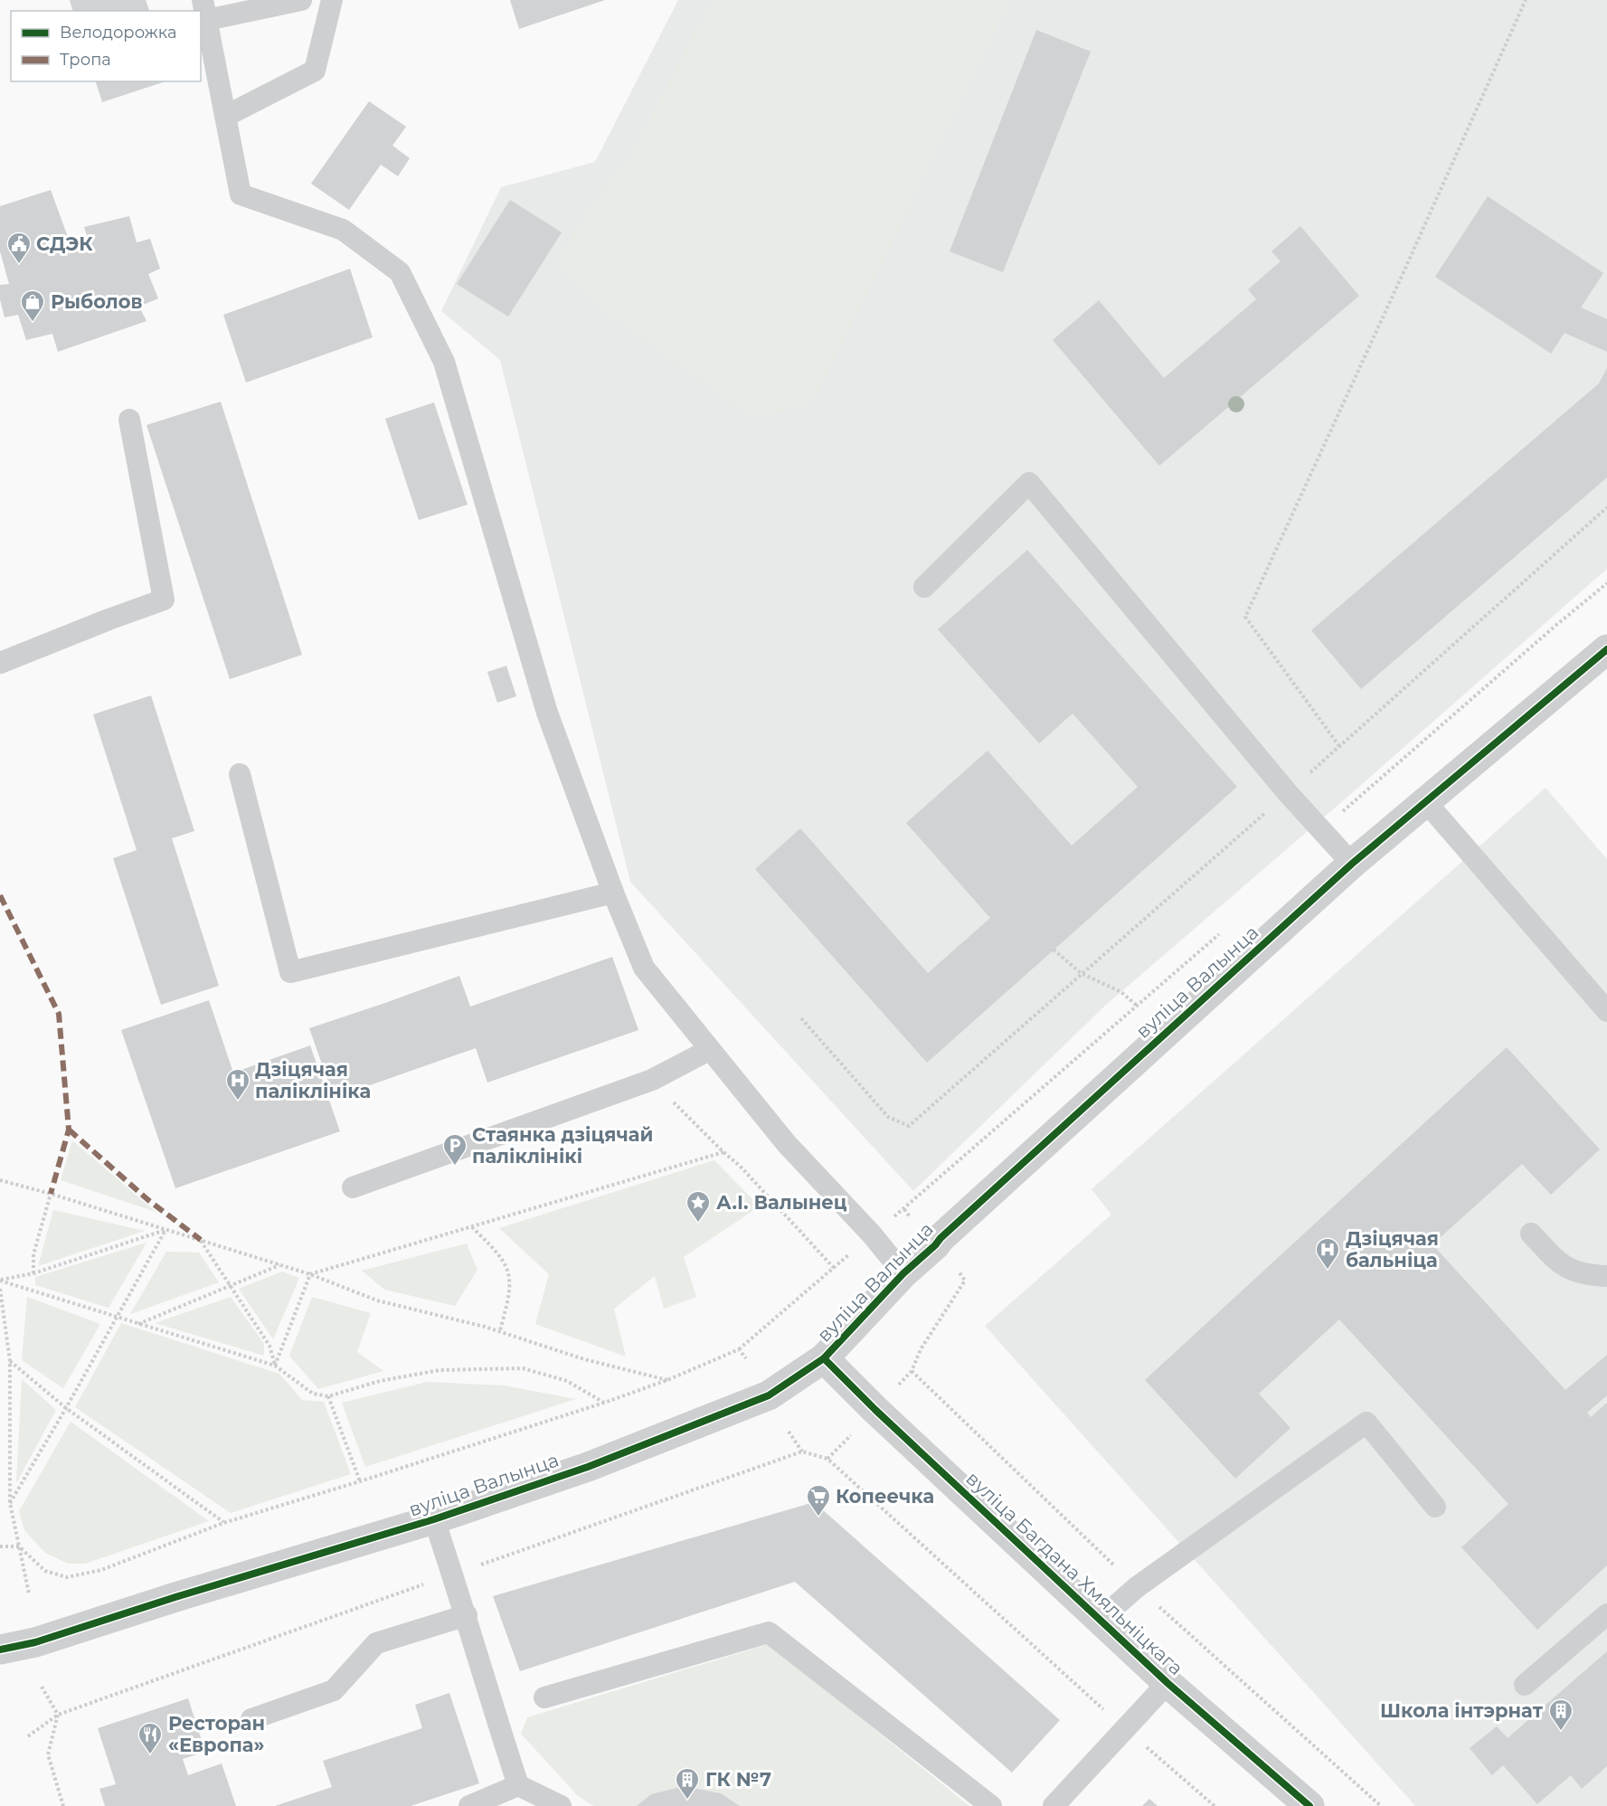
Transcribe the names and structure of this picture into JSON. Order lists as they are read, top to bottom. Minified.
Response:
{"streets":{"street":["вуліца Валынца","вуліца Багдана Хмяльніцкага"]},"crossings":[["вуліца Валынца","вуліца Багдана Хмяльніцкага"]],"places":{"public building":["СДЭК"],"shop":["Рыболов"],"hospital":["Дзіцячая паліклініка","Дзіцячая бальніца"],"parking":["Стаянка дзіцячай паліклінікі"],"place":["А.І. Валынец"],"supermarket":["Копеечка"],"building":["Школа інтэрнат","ГК №7"],"restaurant":["Ресторан «Европа»"]},"legend":["Велодорожка","Тропа"]}
